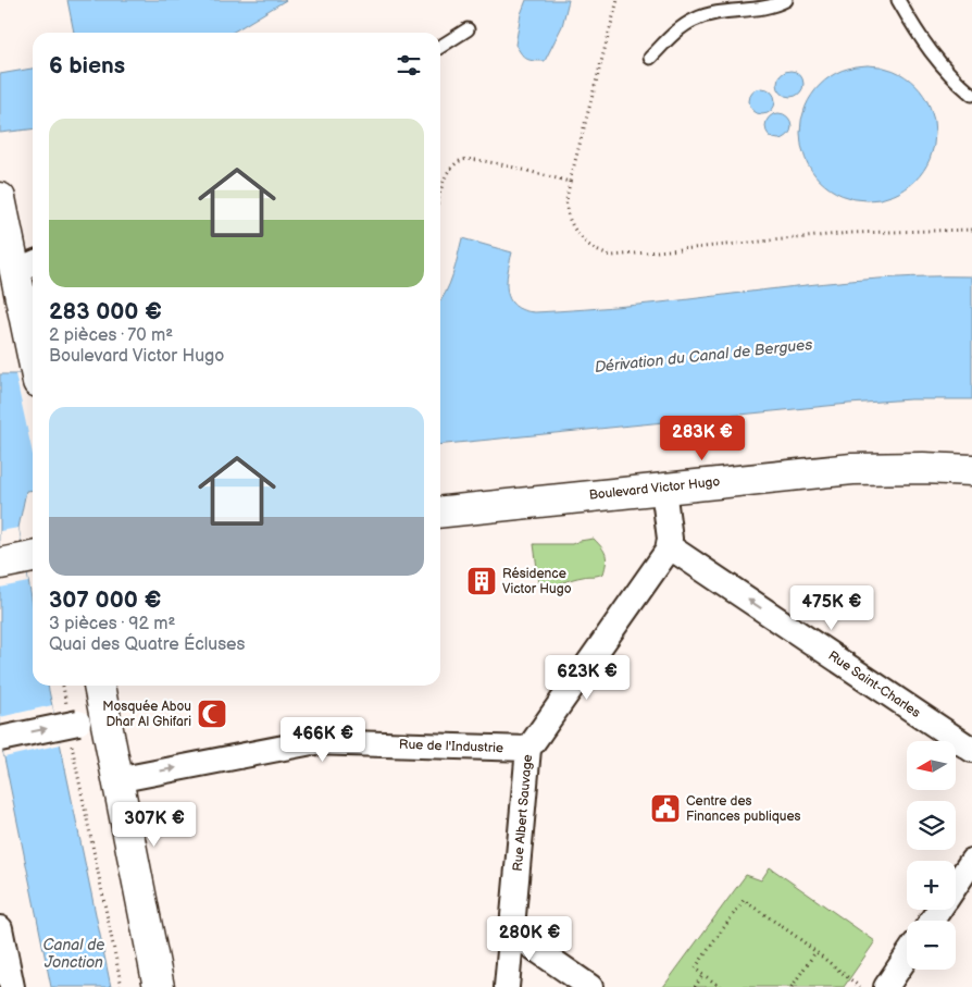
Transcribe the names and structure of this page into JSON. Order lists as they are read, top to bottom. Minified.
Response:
{"streets":{"main road":["Boulevard Victor Hugo"],"street":["Rue Saint-Charles","Rue de l'Industrie","Rue Albert Sauvage"]},"crossings":[["Rue Saint-Charles","Rue Albert Sauvage"],["Rue de l'Industrie","Rue Albert Sauvage"]],"one_way":["Rue Saint-Charles","Rue de l'Industrie"],"water":["Dérivation du Canal de Bergues","Canal de Jonction"],"places":{"building":["Résidence Victor Hugo"],"mosque":["Mosquée Abou Dhar Al Ghifari"],"public building":["Centre des Finances publiques"]},"north":"left","page":{"heading":"6 biens","list":[{"name":"283 000 €","note":"2 pièces · 70 m² · Boulevard Victor Hugo"},{"name":"307 000 €","note":"3 pièces · 92 m² · Quai des Quatre Écluses"}],"price":["283K €","475K €","623K €","466K €","307K €","280K €"],"map_buttons":["+","−"]}}
